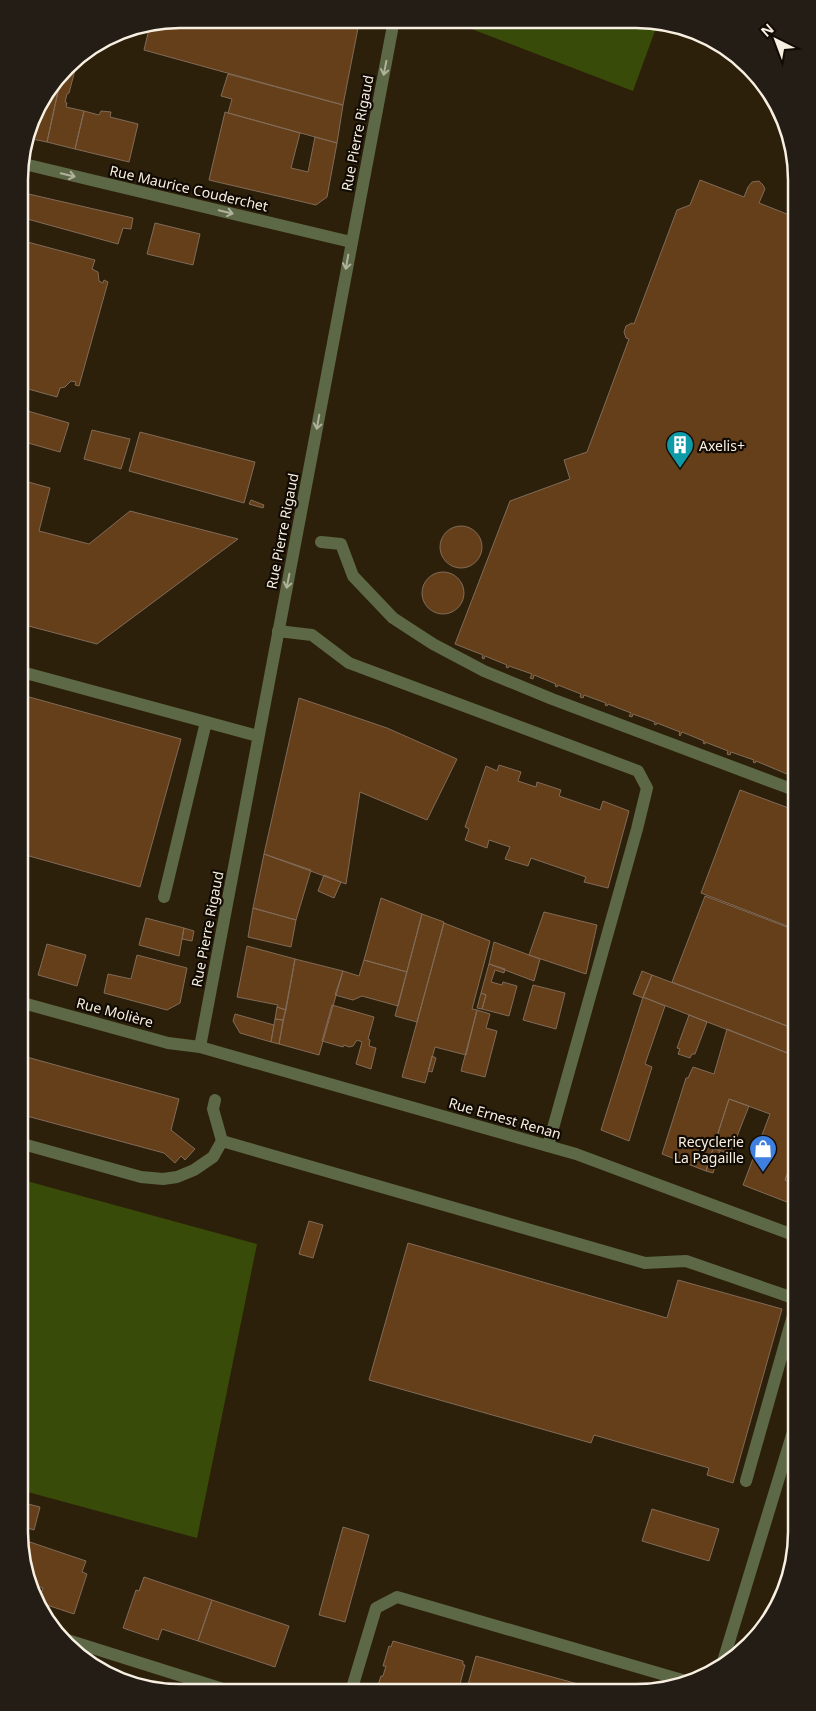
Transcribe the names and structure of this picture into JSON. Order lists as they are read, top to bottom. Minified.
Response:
{"streets":{"street":["Rue Pierre Rigaud","Rue Maurice Couderchet","Rue Molière","Rue Ernest Renan"]},"crossings":[["Rue Pierre Rigaud","Rue Maurice Couderchet"],["Rue Pierre Rigaud","Rue Molière"],["Rue Pierre Rigaud","Rue Ernest Renan"],["Rue Molière","Rue Ernest Renan"]],"one_way":["Rue Pierre Rigaud","Rue Maurice Couderchet"],"places":{"building":["Axelis+"],"shop":["Recyclerie La Pagaille"]},"north":"top left"}
